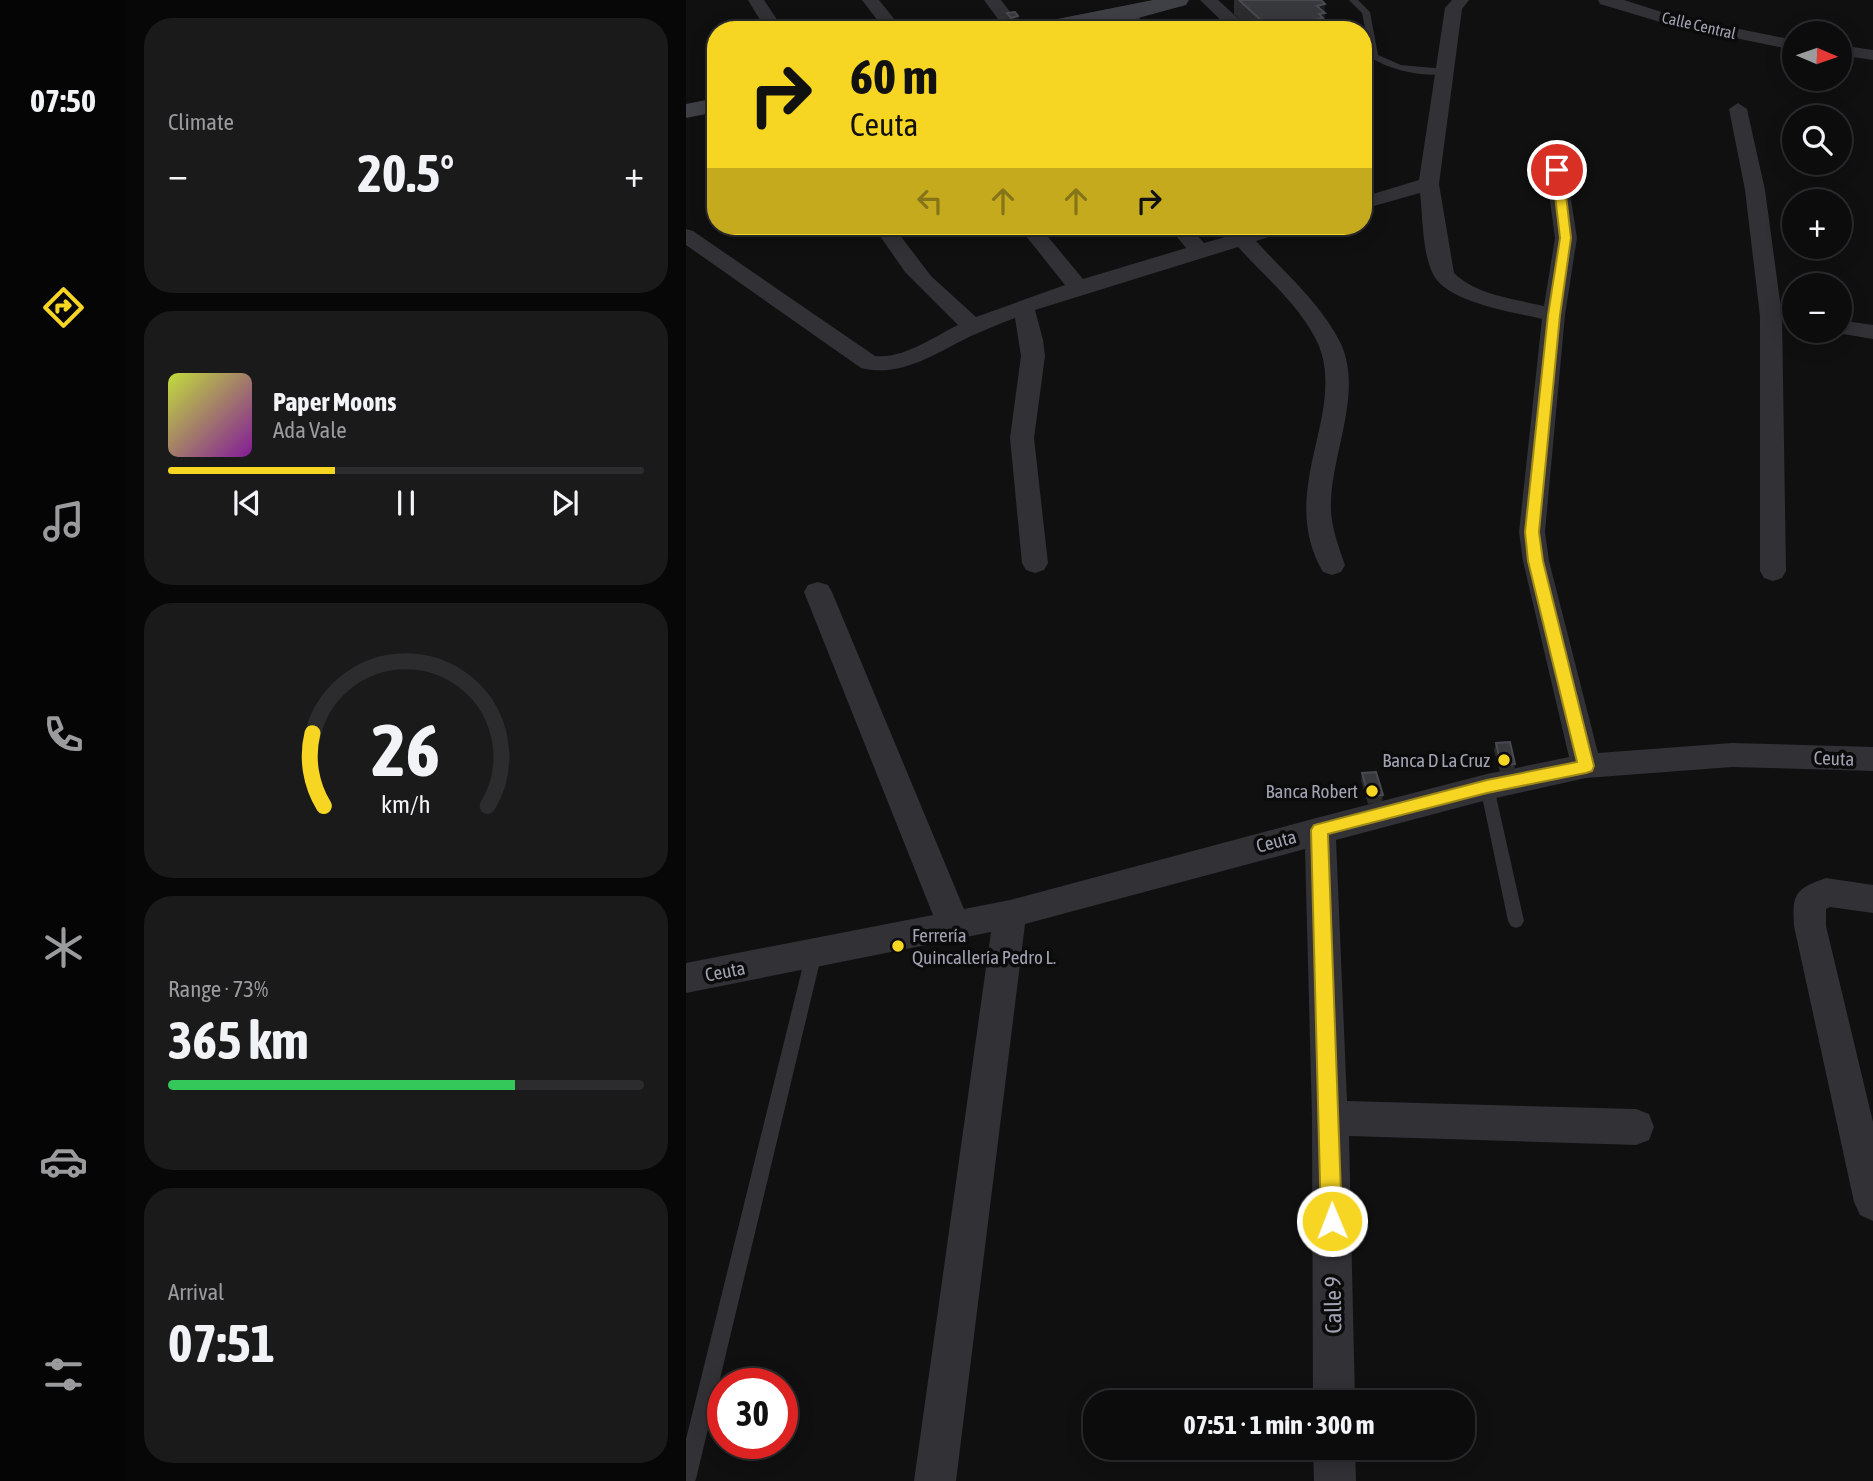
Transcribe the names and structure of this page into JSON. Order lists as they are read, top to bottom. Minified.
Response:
{"streets":{"street":["Calle Central","Ceuta","Calle 9"]},"crossings":[["Ceuta","Calle 9"]],"places":["Banca D La Cruz","Banca Robert","Ferrería Quincallería Pedro L."],"north":"right","page":{"tabs":"07:50","tile":["Climate",["Range · 73%","365 km"],["Arrival","07:51"]],"map_buttons":["+","−"],"turn":["60 m","Ceuta"],"heat":["−","20.5°","+"],"song":["Paper Moons","Ada Vale"],"limit":"30","trip":"07:51 · 1 min · 300 m","gauge":["26","km/h"]}}
